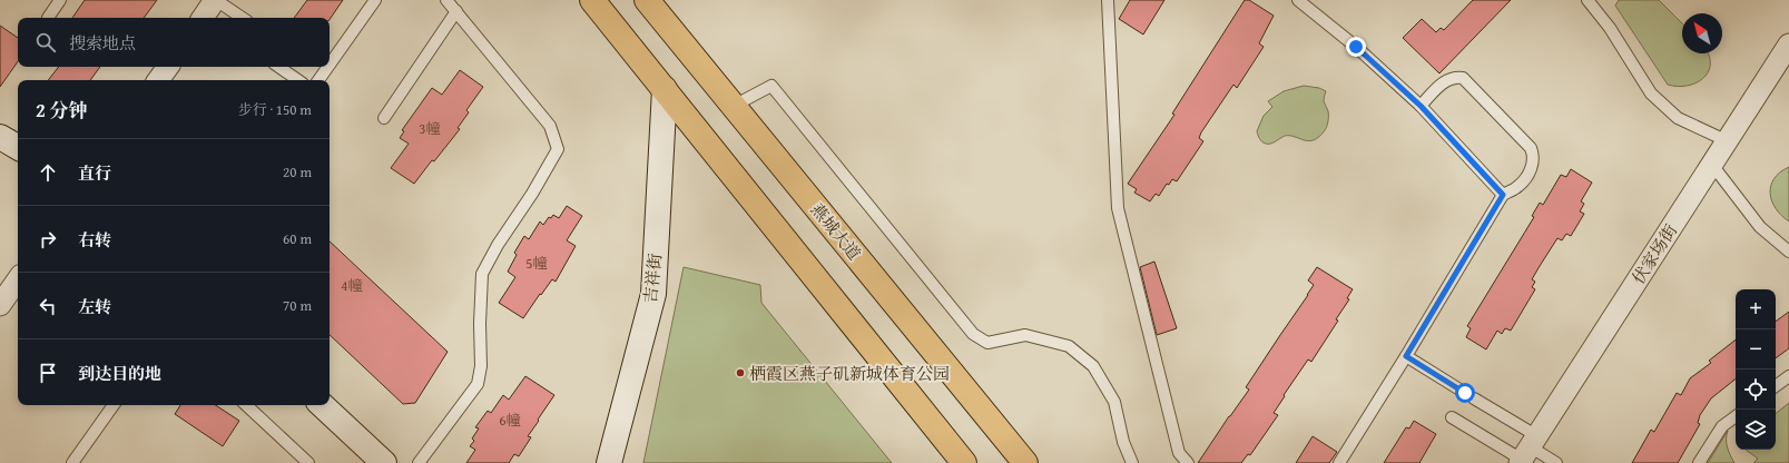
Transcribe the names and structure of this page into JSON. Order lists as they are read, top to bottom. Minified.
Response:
{"streets":{"main road":["燕城大道"],"street":["伏家场街","吉祥街"]},"places":["栖霞区燕子矶新城体育公园"],"house_numbers":["3幢","5幢","4幢","6幢"],"north":"top left","page":{"search":"搜索地点","heading":["2 分钟","步行 · 150 m"],"list":[["直行","20 m"],["右转","60 m"],["左转","70 m"],"到达目的地"],"map_buttons":["+","−"]}}
